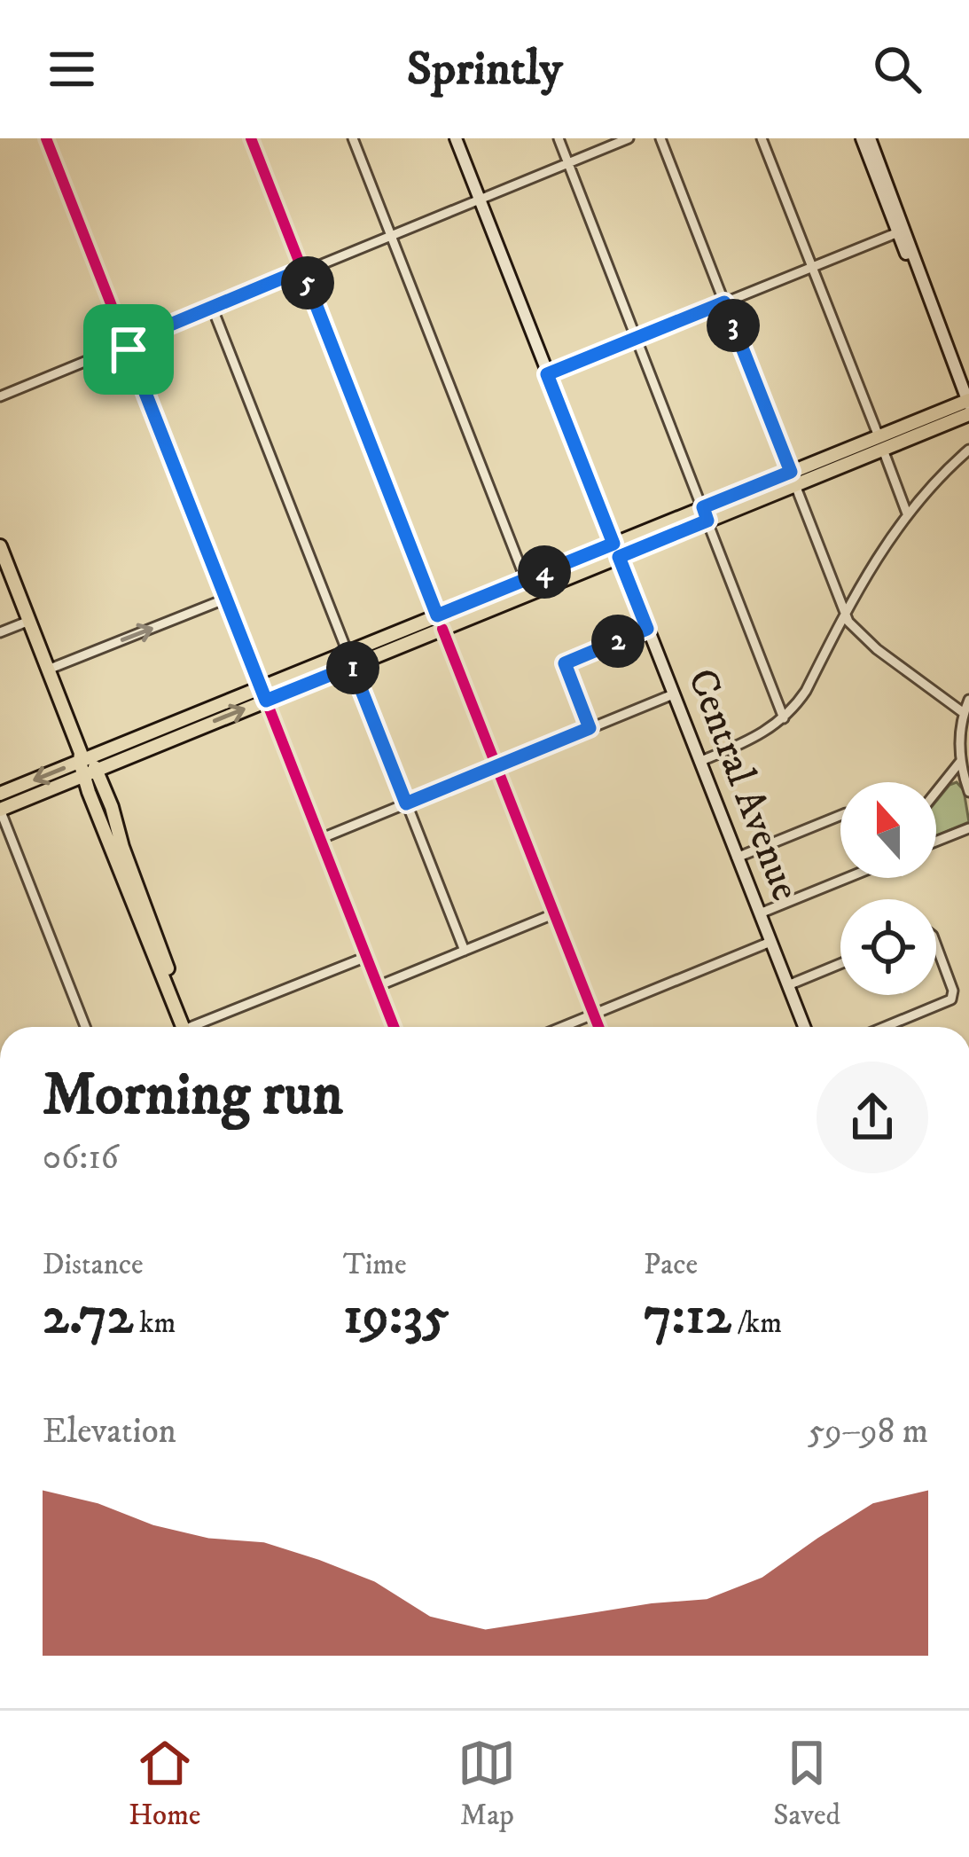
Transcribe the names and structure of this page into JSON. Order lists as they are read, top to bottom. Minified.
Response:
{"streets":{"main road":["Central Avenue"]},"north":"top","page":{"header":"Sprintly","pins":["5","3","4","2","1"],"heading":["Morning run","06:16"],"stats":[["Distance","2.72 km"],["Time","19:35"],["Pace","7:12 /km"]],"chart":["Elevation","59–98 m"],"tabs":["Home","Map","Saved"]}}
